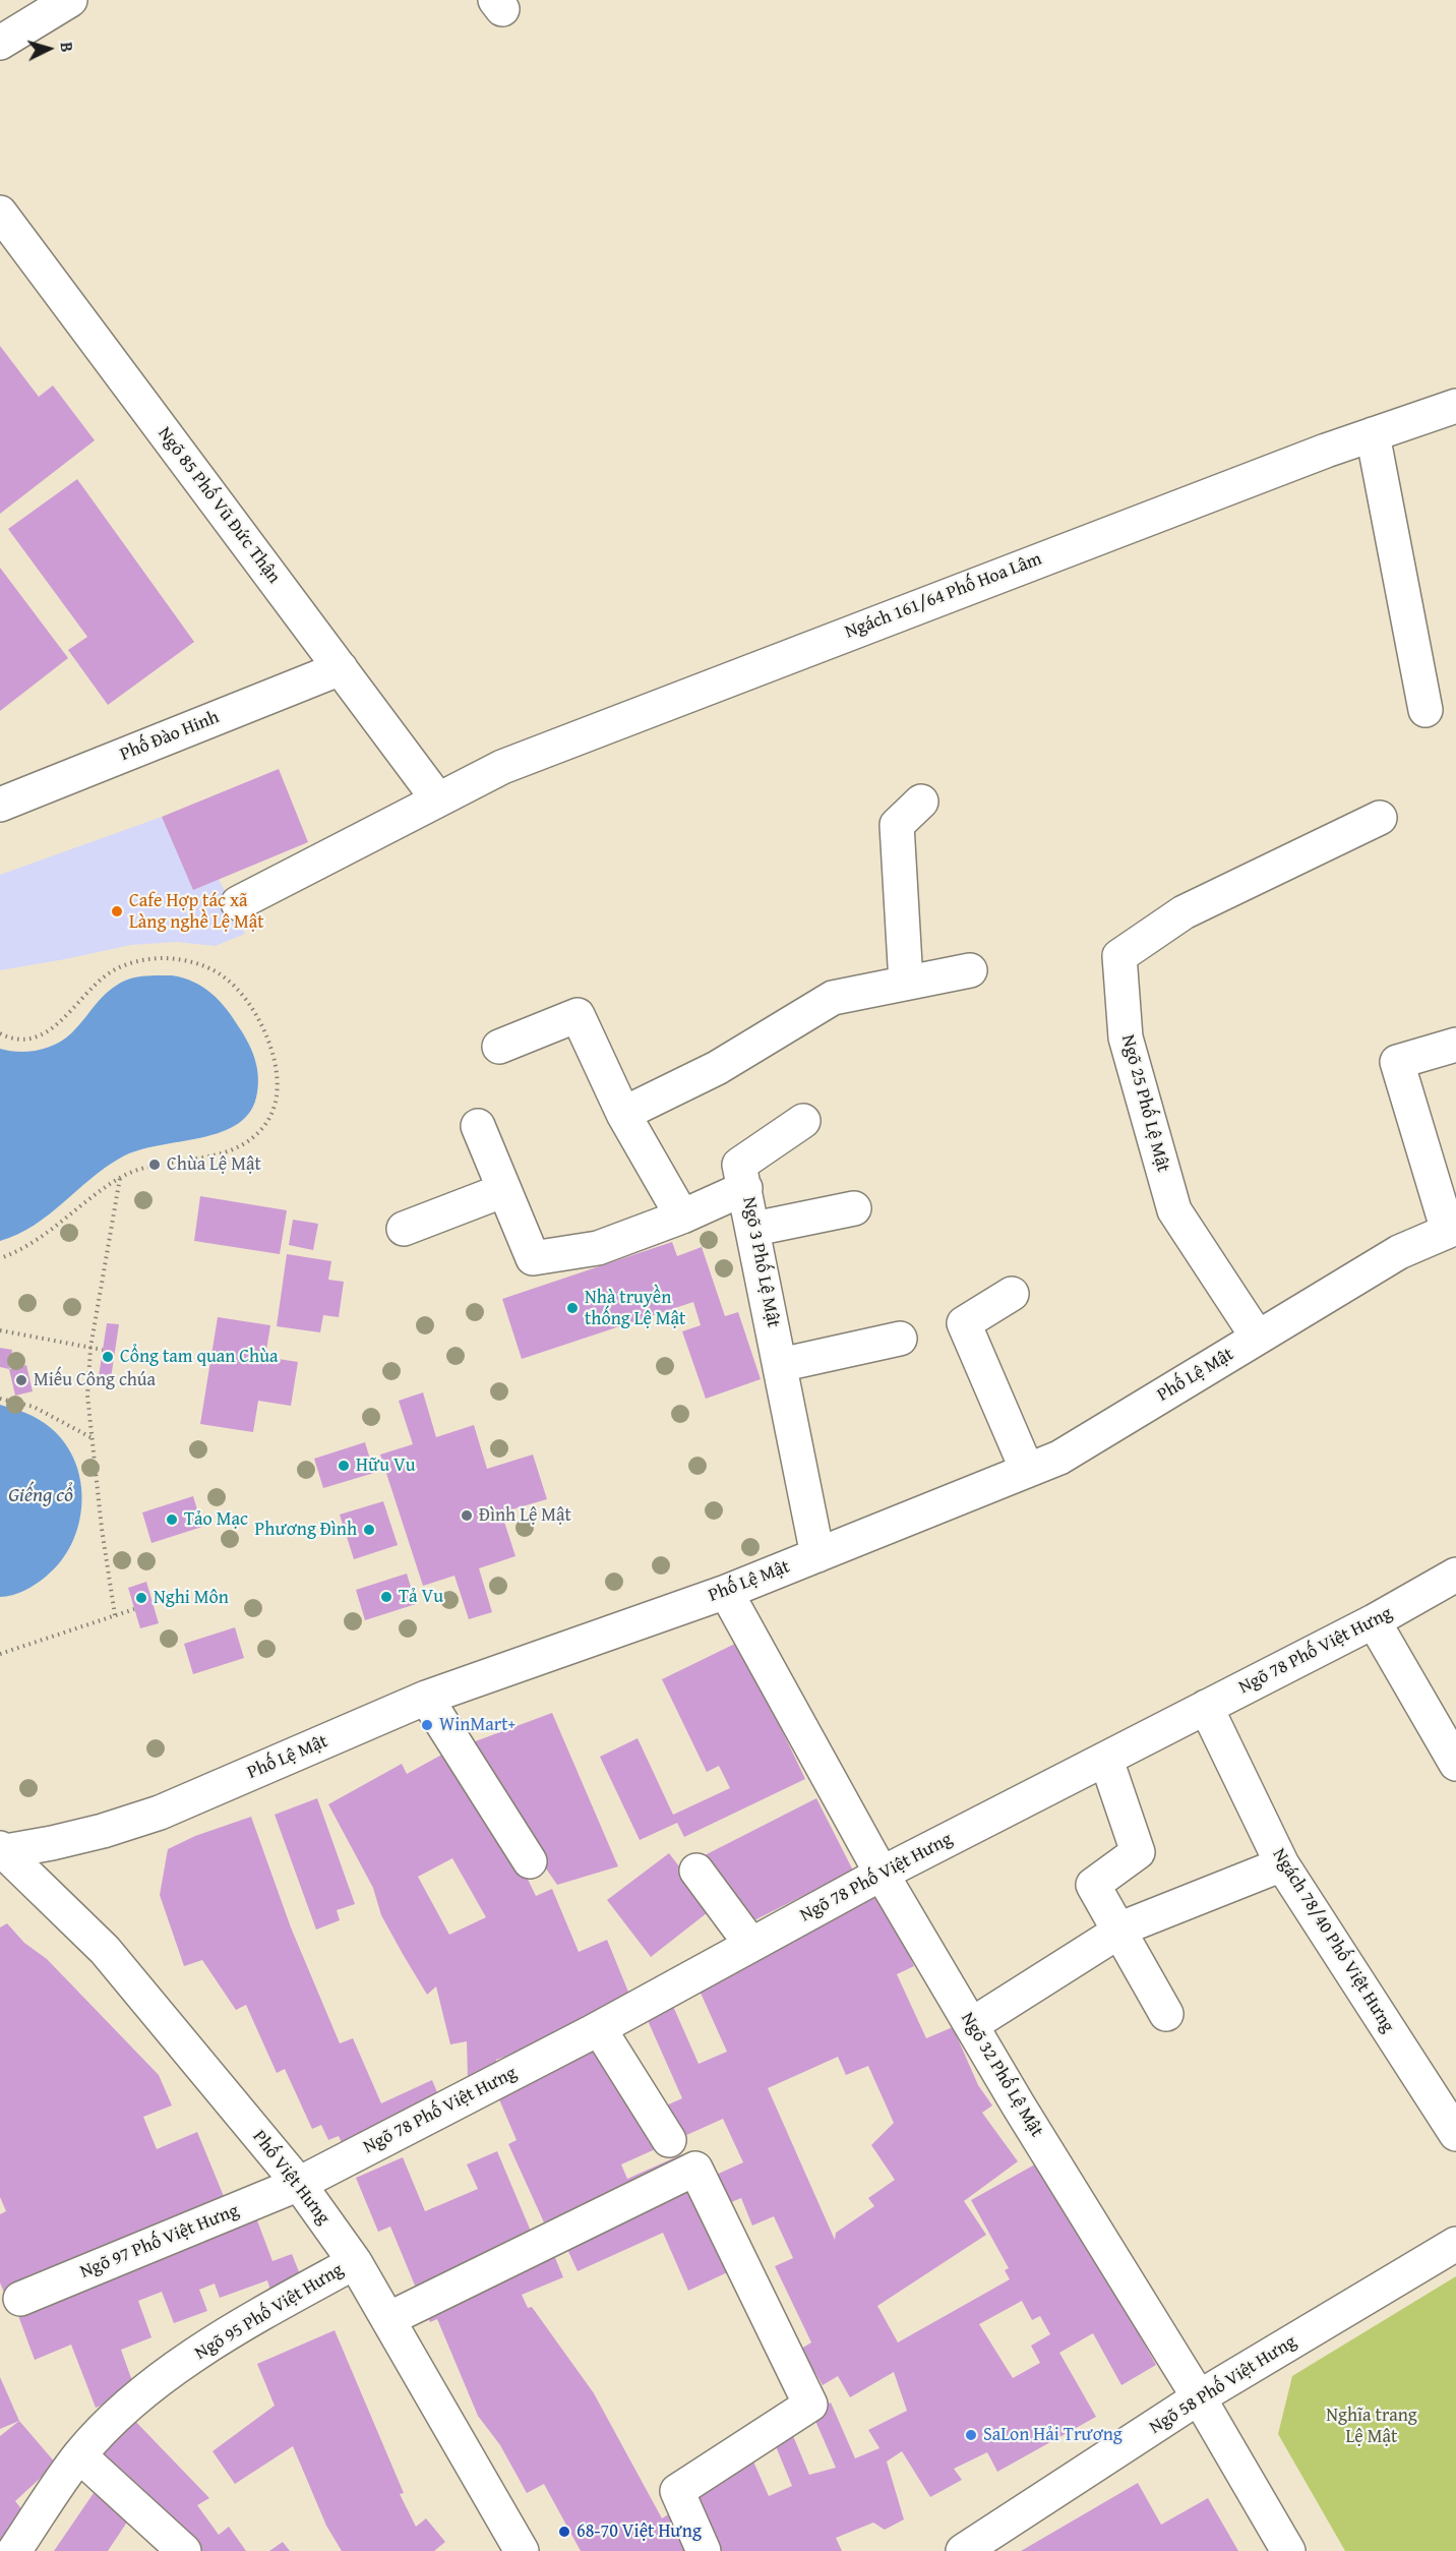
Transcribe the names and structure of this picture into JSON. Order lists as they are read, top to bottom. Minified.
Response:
{"streets":{"street":["Ngõ 85 Phố Vũ Đức Thận","Ngách 161/64 Phố Hoa Lâm","Phố Đào Hinh","Ngõ 25 Phố Lệ Mật","Ngõ 3 Phố Lệ Mật","Phố Lệ Mật","Ngõ 78 Phố Việt Hưng","Ngách 78/40 Phố Việt Hưng","Ngõ 32 Phố Lệ Mật","Phố Việt Hưng","Ngõ 97 Phố Việt Hưng","Ngõ 95 Phố Việt Hưng","Ngõ 58 Phố Việt Hưng"]},"crossings":[["Ngõ 85 Phố Vũ Đức Thận","Ngách 161/64 Phố Hoa Lâm"],["Ngõ 85 Phố Vũ Đức Thận","Phố Đào Hinh"],["Ngõ 25 Phố Lệ Mật","Phố Lệ Mật"],["Ngõ 3 Phố Lệ Mật","Phố Lệ Mật"],["Phố Lệ Mật","Ngõ 32 Phố Lệ Mật"],["Phố Lệ Mật","Phố Việt Hưng"],["Ngõ 78 Phố Việt Hưng","Ngách 78/40 Phố Việt Hưng"],["Ngõ 78 Phố Việt Hưng","Ngõ 32 Phố Lệ Mật"],["Ngõ 78 Phố Việt Hưng","Phố Việt Hưng"],["Ngõ 78 Phố Việt Hưng","Ngõ 97 Phố Việt Hưng"],["Ngõ 32 Phố Lệ Mật","Ngõ 58 Phố Việt Hưng"],["Phố Việt Hưng","Ngõ 97 Phố Việt Hưng"],["Phố Việt Hưng","Ngõ 95 Phố Việt Hưng"]],"water":["Giếng cổ"],"parks":["Nghĩa trang Lệ Mật"],"places":["Cafe Hợp tác xã Làng nghề Lệ Mật","Chùa Lệ Mật","Nhà truyền thống Lệ Mật","Cổng tam quan Chùa","Miếu Công chúa","Hữu Vu","Đình Lệ Mật","Tảo Mạc","Phương Đình","Tả Vu","Nghi Môn","WinMart+","SaLon Hải Trương","68-70 Việt Hưng"],"north":"right"}
